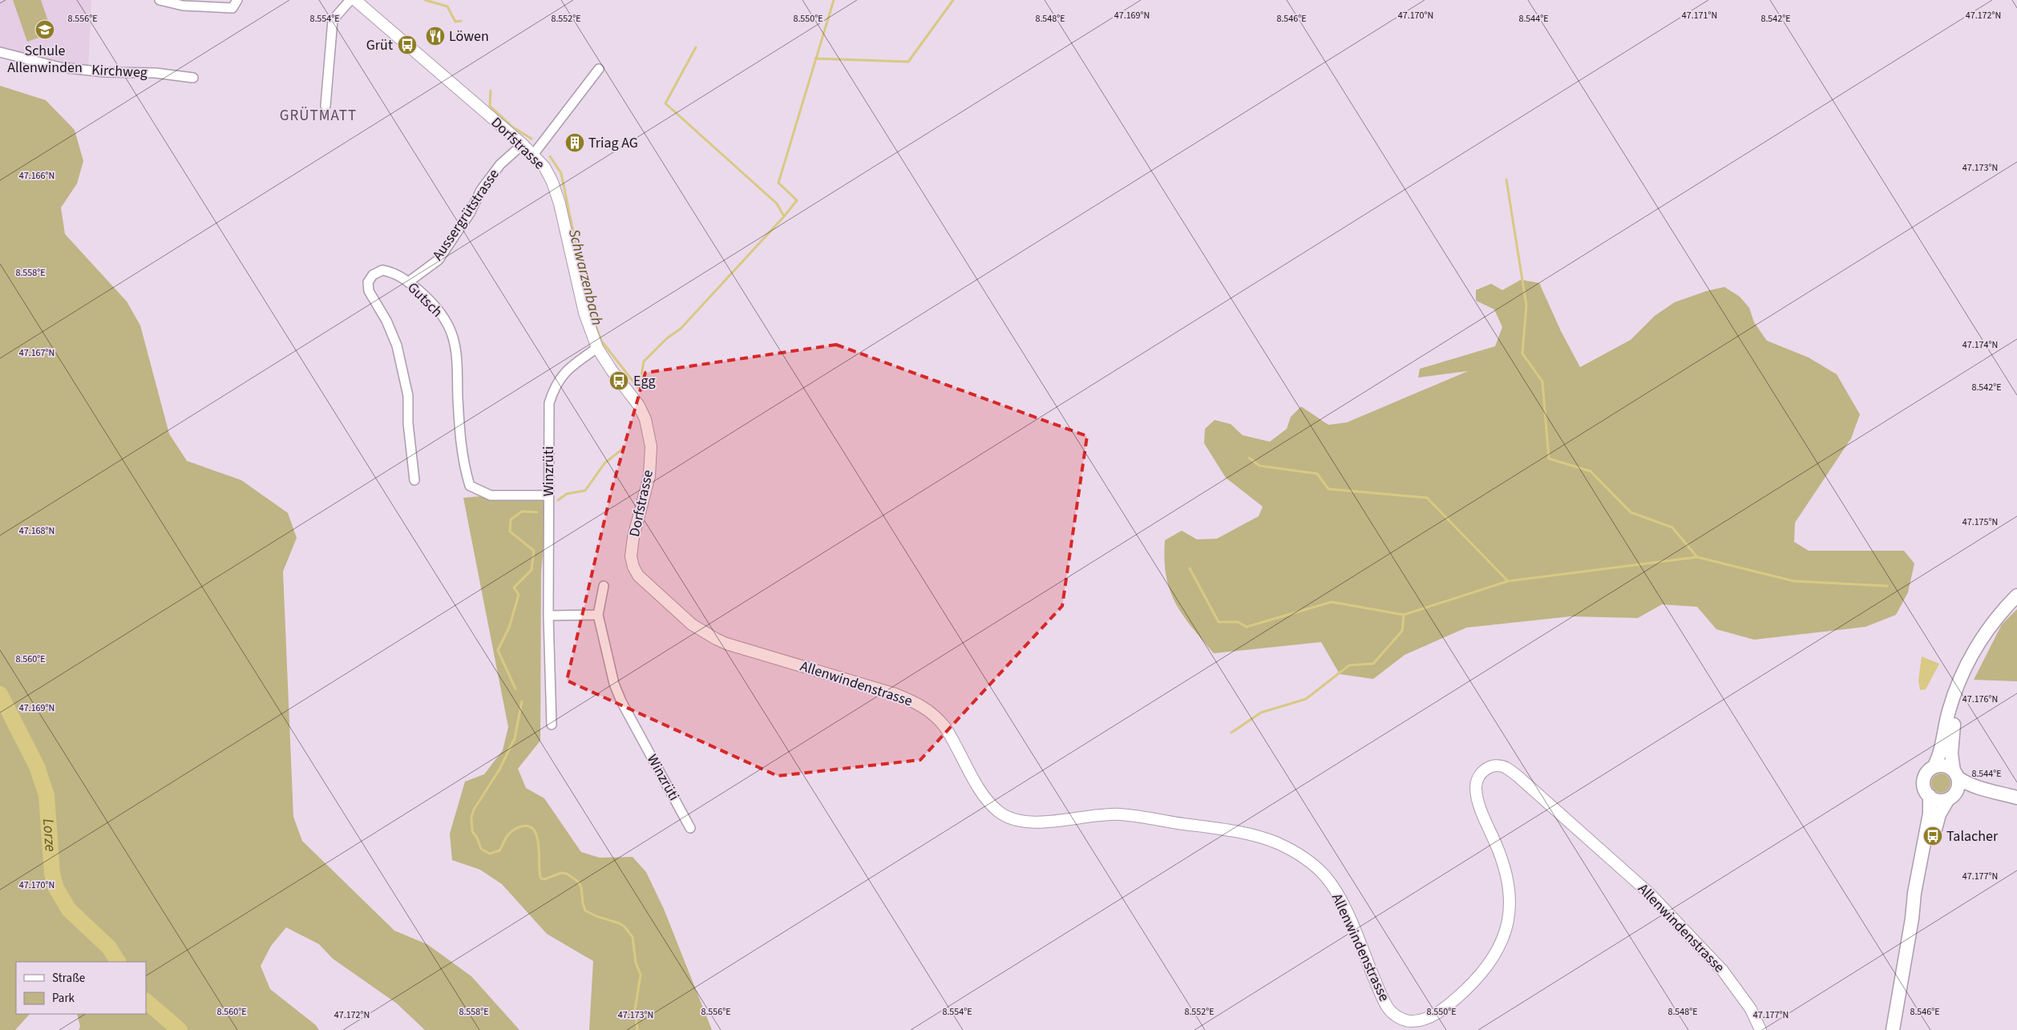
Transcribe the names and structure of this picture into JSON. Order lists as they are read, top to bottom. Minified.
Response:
{"streets":{"street":["Kirchweg","Dorfstrasse","Aussergrütstrasse","Gutsch","Winzrüti","Allenwindenstrasse"]},"crossings":[["Dorfstrasse","Aussergrütstrasse"],["Dorfstrasse","Winzrüti"],["Dorfstrasse","Allenwindenstrasse"],["Aussergrütstrasse","Gutsch"],["Gutsch","Winzrüti"]],"districts":["GRÜTMATT"],"water":["Schwarzenbach","Lorze"],"places":{"school or university":["Schule Allenwinden"],"restaurant":["Löwen"],"bus stop":["Grüt","Egg","Talacher"],"building":["Triag AG"]},"legend":["Straße","Park"],"coordinates":["47.169°N","47.170°N","47.171°N","47.172°N","8.556°E","8.554°E","8.552°E","8.550°E","8.548°E","8.546°E","8.544°E","8.542°E","47.173°N","47.166°N","8.558°E","47.174°N","47.167°N","47.175°N","47.168°N","8.560°E","47.176°N","47.177°N"]}
